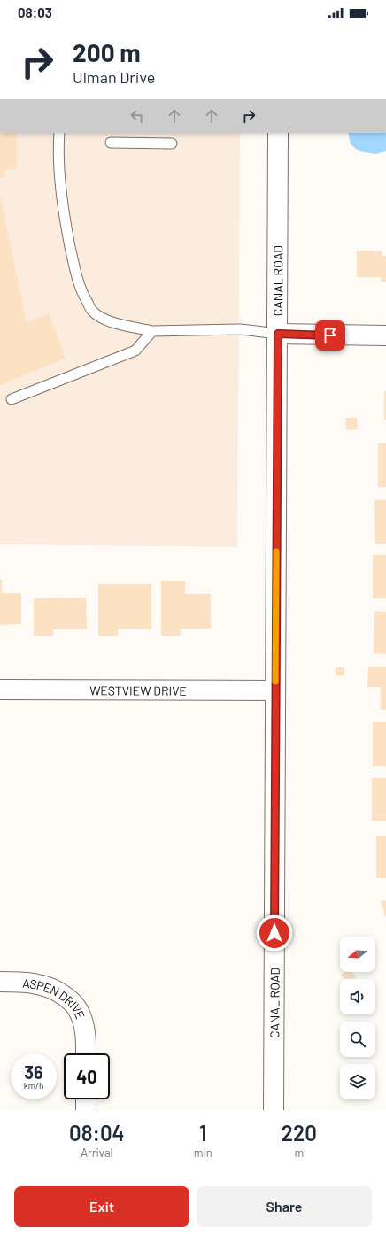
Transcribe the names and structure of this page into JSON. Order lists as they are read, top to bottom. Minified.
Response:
{"streets":{"street":["CANAL ROAD","WESTVIEW DRIVE","ASPEN DRIVE"]},"crossings":[["CANAL ROAD","WESTVIEW DRIVE"]],"north":"left","page":{"status":"08:03","turn":["200 m","Ulman Drive"],"speed":"36 km/h","limit":"40","eta":["08:04","Arrival","1","min","220","m"],"buttons":["Exit","Share"]}}
